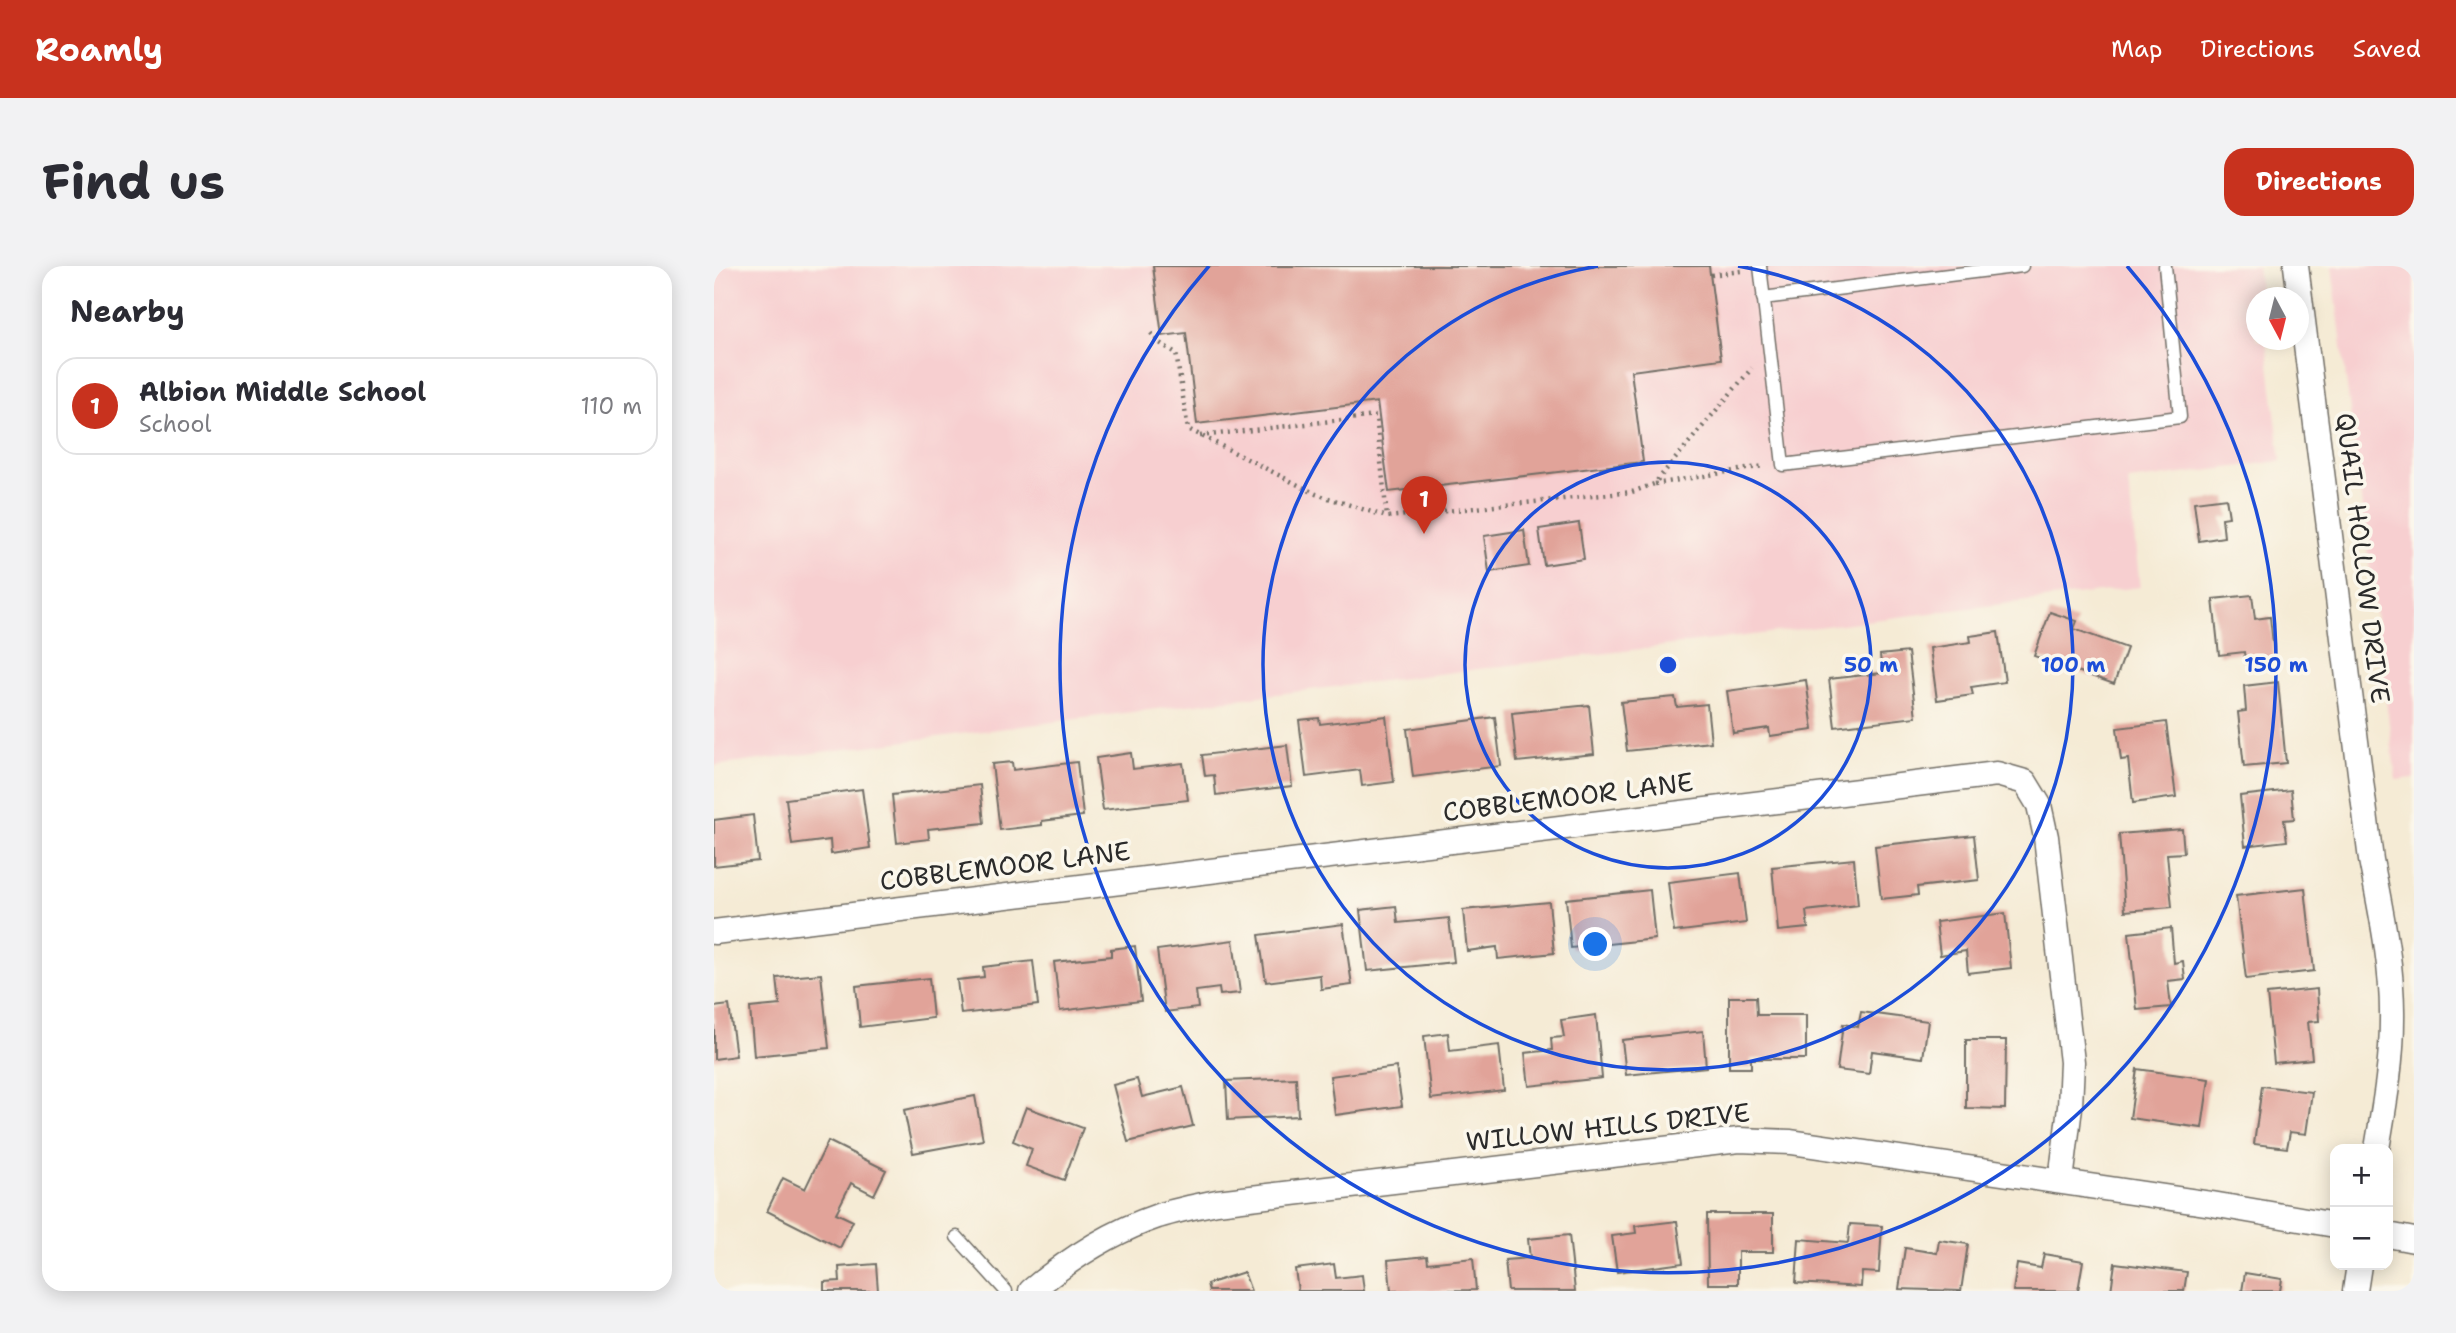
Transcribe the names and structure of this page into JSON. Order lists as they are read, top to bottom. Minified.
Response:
{"streets":{"street":["QUAIL HOLLOW DRIVE","COBBLEMOOR LANE","WILLOW HILLS DRIVE"]},"crossings":[["COBBLEMOOR LANE","WILLOW HILLS DRIVE"]],"north":"bottom","page":{"header":"Roamly","nav":["Map","Directions","Saved"],"buttons":"Directions","title":"Find us","heading":"Nearby","list":[{"mark":"1","name":"Albion Middle School","note":"School","value":"110 m"}],"pins":"1","map_buttons":["+","−"]},"rings":["50 m","100 m","150 m"]}
